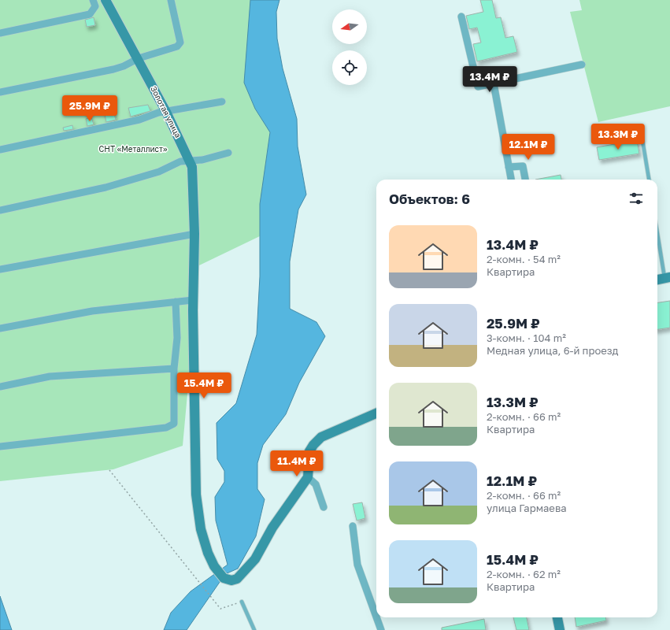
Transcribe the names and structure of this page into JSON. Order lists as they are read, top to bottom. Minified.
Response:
{"streets":{"street":["Золотая улица"]},"parks":["СНТ «Металлист»"],"north":"left","page":{"price":["13.4M ₽","25.9M ₽","13.3M ₽","12.1M ₽","15.4M ₽","11.4M ₽"],"heading":"Объектов: 6","list":[{"name":"13.4M ₽","note":"2-комн. · 54 m² · Квартира"},{"name":"25.9M ₽","note":"3-комн. · 104 m² · Медная улица, 6-й проезд"},{"name":"13.3M ₽","note":"2-комн. · 66 m² · Квартира"},{"name":"12.1M ₽","note":"2-комн. · 66 m² · улица Гармаева"},{"name":"15.4M ₽","note":"2-комн. · 62 m² · Квартира"}]}}
